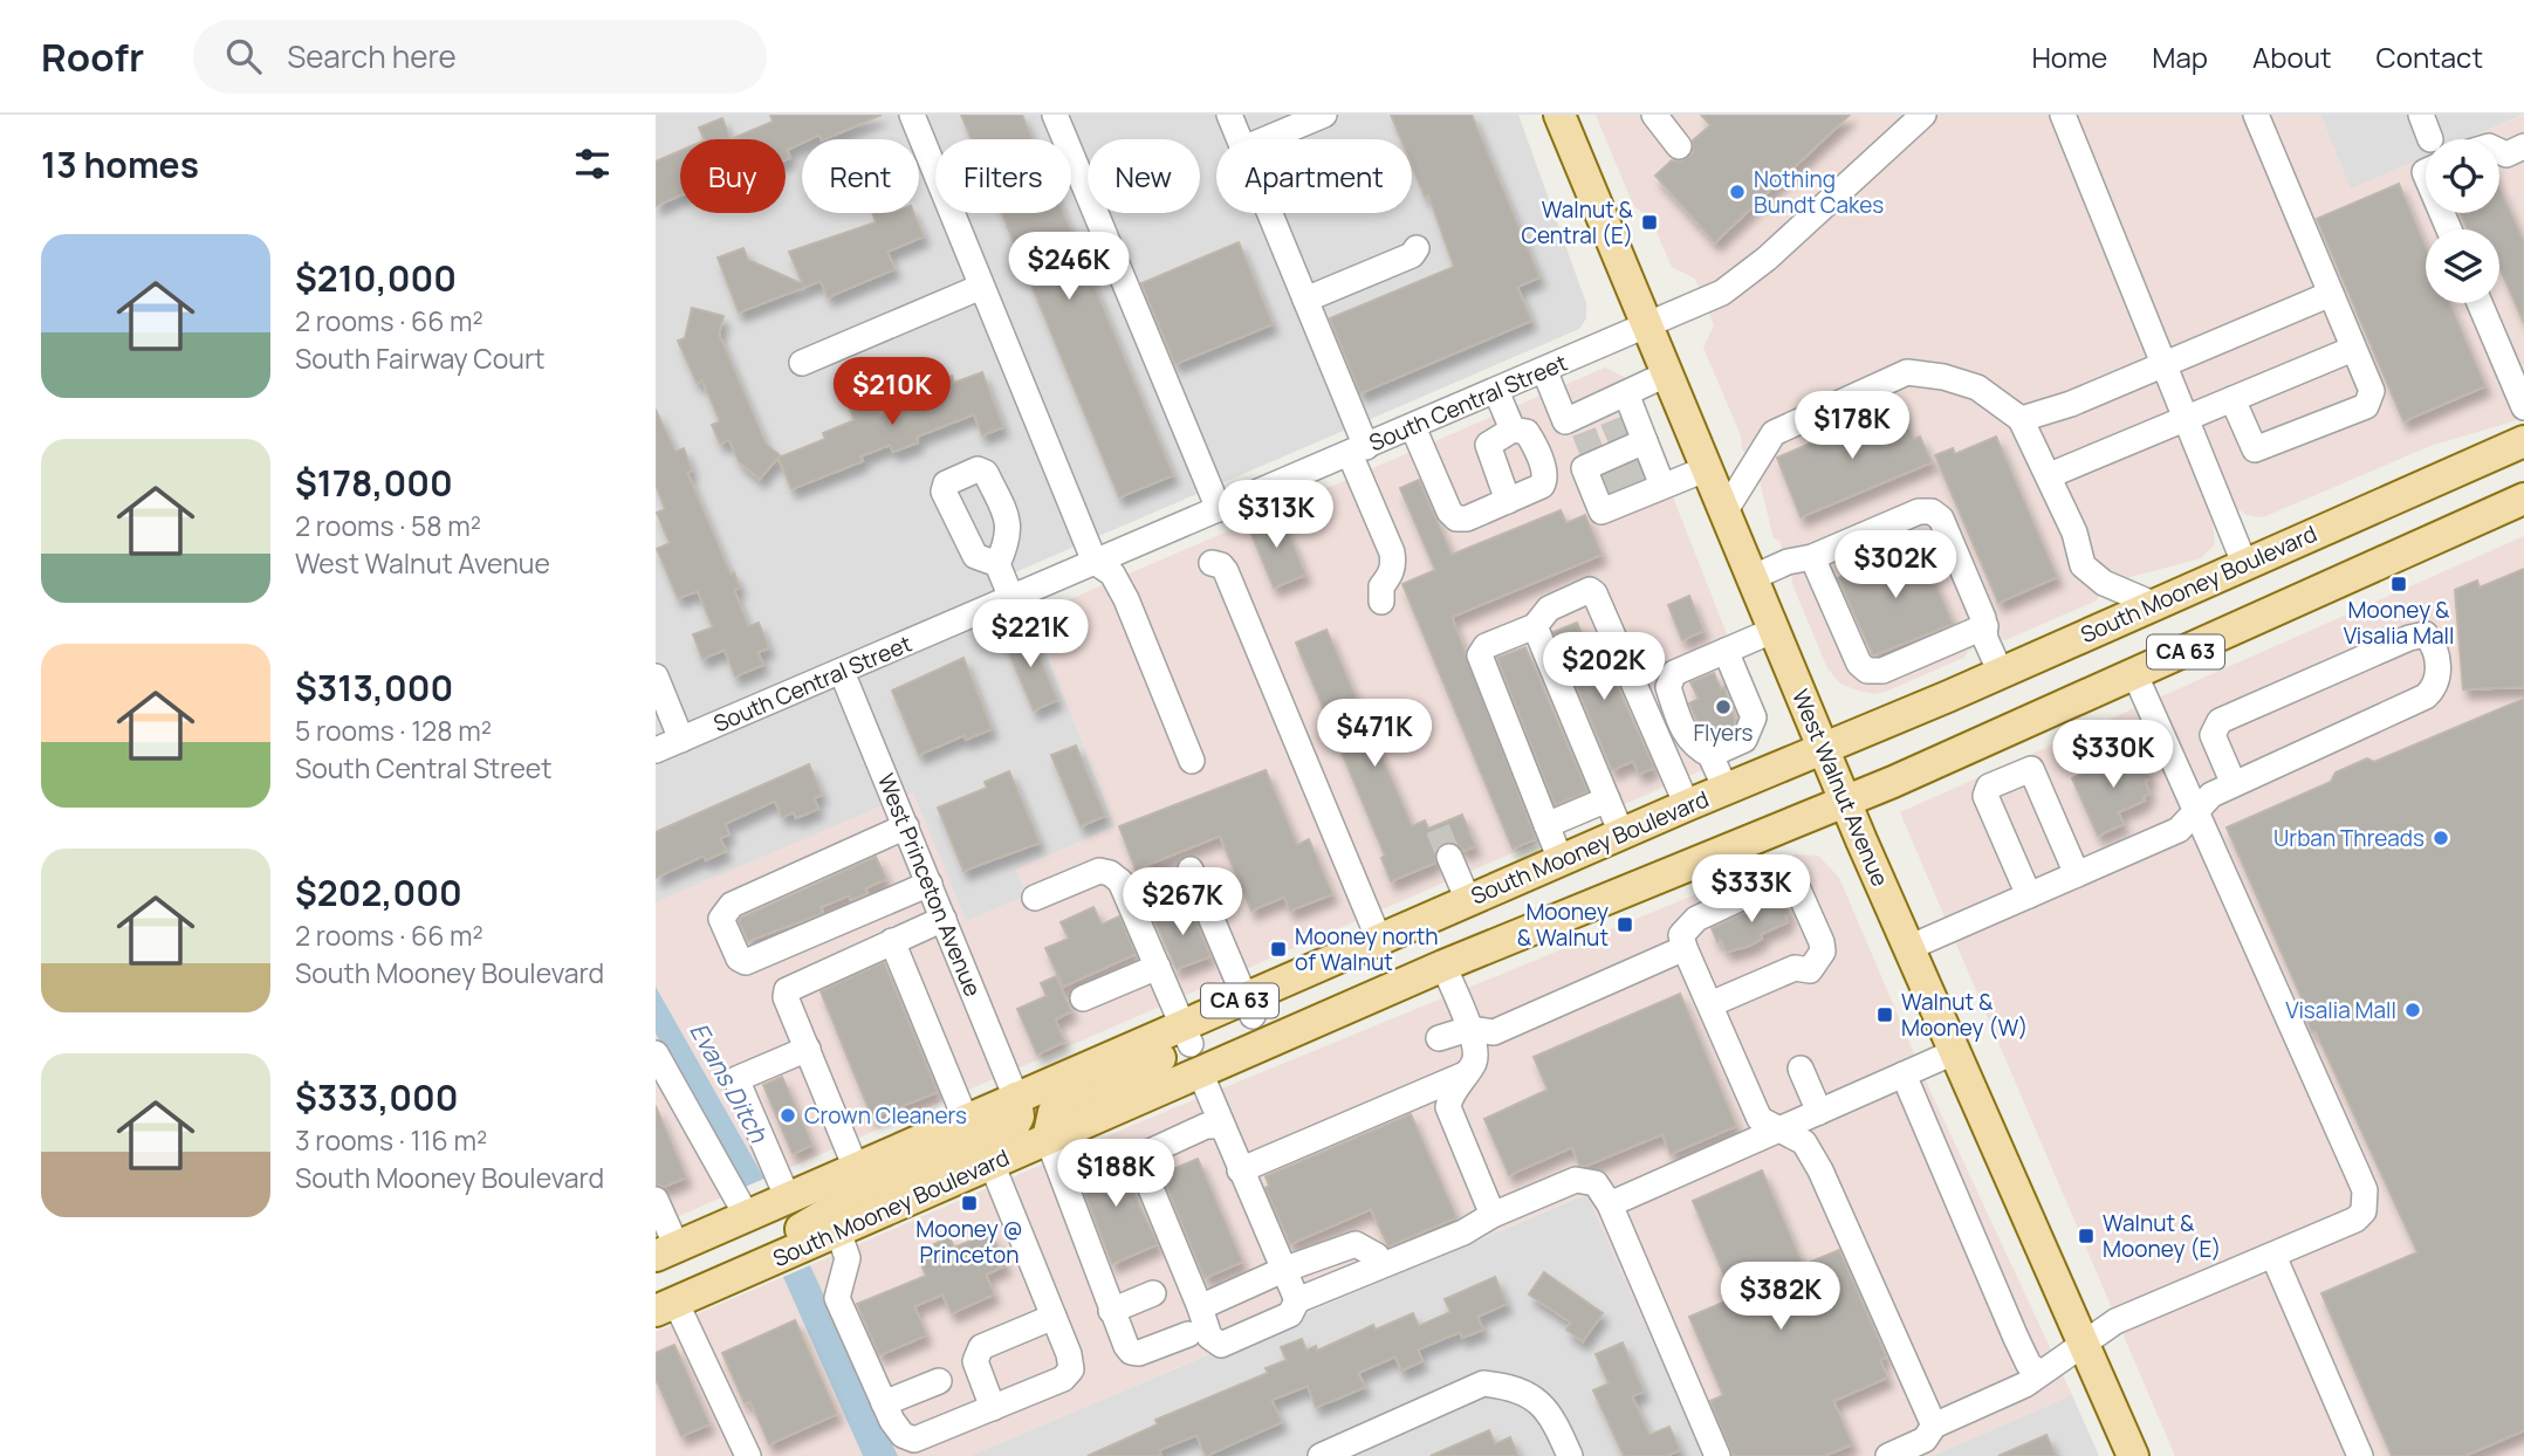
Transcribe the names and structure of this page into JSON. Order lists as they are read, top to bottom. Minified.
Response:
{"streets":{"main road":["South Mooney Boulevard","CA 63","West Walnut Avenue"],"street":["South Central Street","West Princeton Avenue"]},"crossings":[["South Central Street","West Walnut Avenue"],["South Central Street","West Princeton Avenue"],["South Mooney Boulevard","CA 63"],["South Mooney Boulevard","West Walnut Avenue"],["CA 63","West Walnut Avenue"],["CA 63","West Princeton Avenue"]],"water":["Evans Ditch"],"places":{"other":["Nothing Bundt Cakes","Flyers","Urban Threads","Visalia Mall","Crown Cleaners"],"transit":["Walnut & Central (E)","Mooney & Visalia Mall","Mooney & Walnut","Mooney north of Walnut","Walnut & Mooney (W)","Mooney @ Princeton","Walnut & Mooney (E)"]},"page":{"header":"Roofr","search":"Search here","nav":["Home","Map","About","Contact"],"heading":"13 homes","chip":["Buy","Rent","Filters","New","Apartment"],"list":[{"name":"$210,000","note":"2 rooms · 66 m² · South Fairway Court"},{"name":"$178,000","note":"2 rooms · 58 m² · West Walnut Avenue"},{"name":"$313,000","note":"5 rooms · 128 m² · South Central Street"},{"name":"$202,000","note":"2 rooms · 66 m² · South Mooney Boulevard"},{"name":"$333,000","note":"3 rooms · 116 m² · South Mooney Boulevard"}],"price":["$246K","$210K","$178K","$313K","$302K","$221K","$202K","$471K","$330K","$333K","$267K","$188K","$382K"]}}
